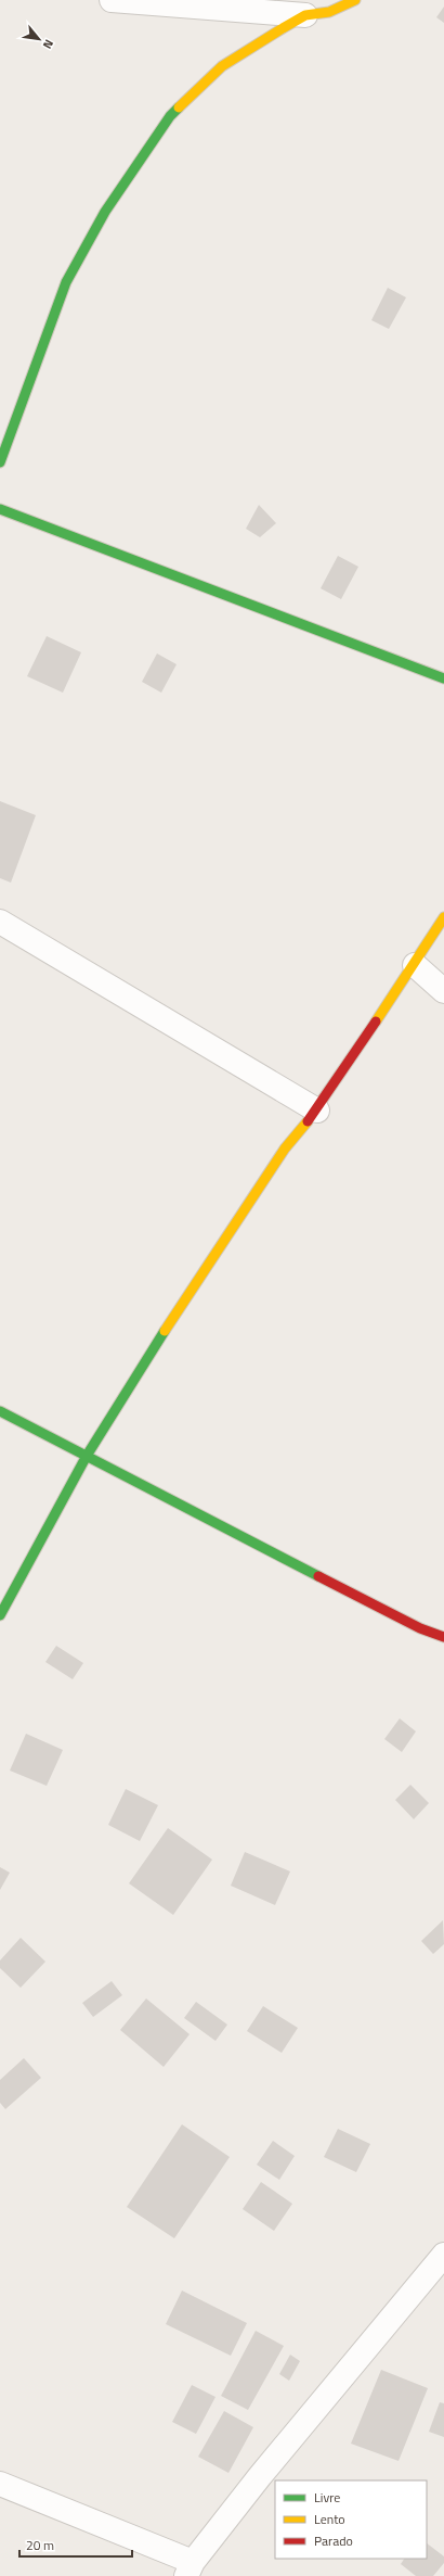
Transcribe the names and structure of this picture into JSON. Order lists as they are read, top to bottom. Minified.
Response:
{"legend":["Livre","Lento","Parado"],"scale_bar":"20 m","north":"bottom right"}
